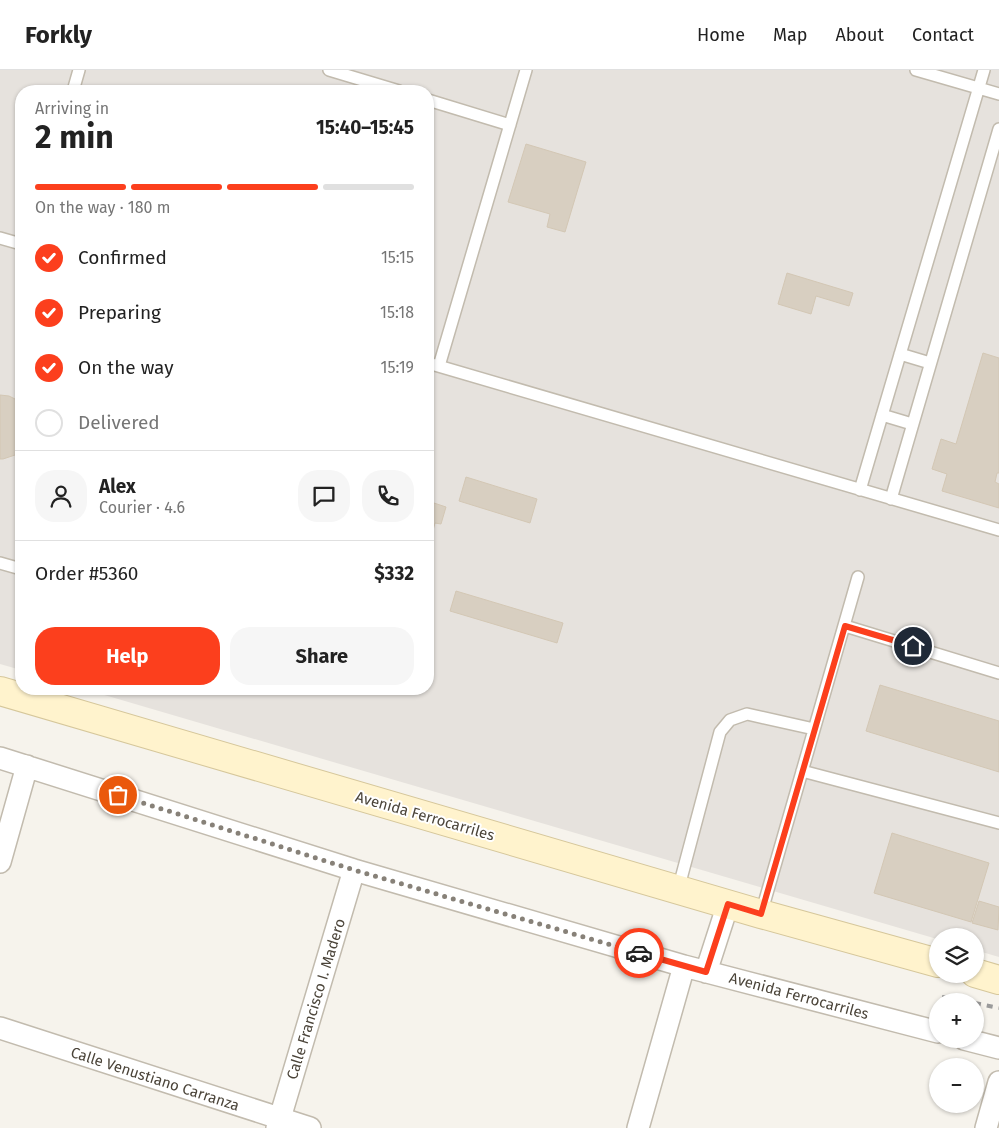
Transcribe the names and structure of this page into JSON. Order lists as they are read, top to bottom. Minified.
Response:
{"streets":{"main road":["Avenida Ferrocarriles"],"street":["Calle Francisco I. Madero","Calle Venustiano Carranza"]},"crossings":[["Avenida Ferrocarriles","Calle Francisco I. Madero"],["Calle Francisco I. Madero","Calle Venustiano Carranza"]],"page":{"header":"Forkly","nav":["Home","Map","About","Contact"],"heading":["2 min","Arriving in","15:40–15:45"],"panel":["Alex","Courier · 4.6","Order #5360","$332"],"bar":"On the way · 180 m","list":[["Confirmed","15:15"],["Preparing","15:18"],["On the way","15:19"],"Delivered"],"buttons":["Help","Share"],"map_buttons":["+","−"]}}
